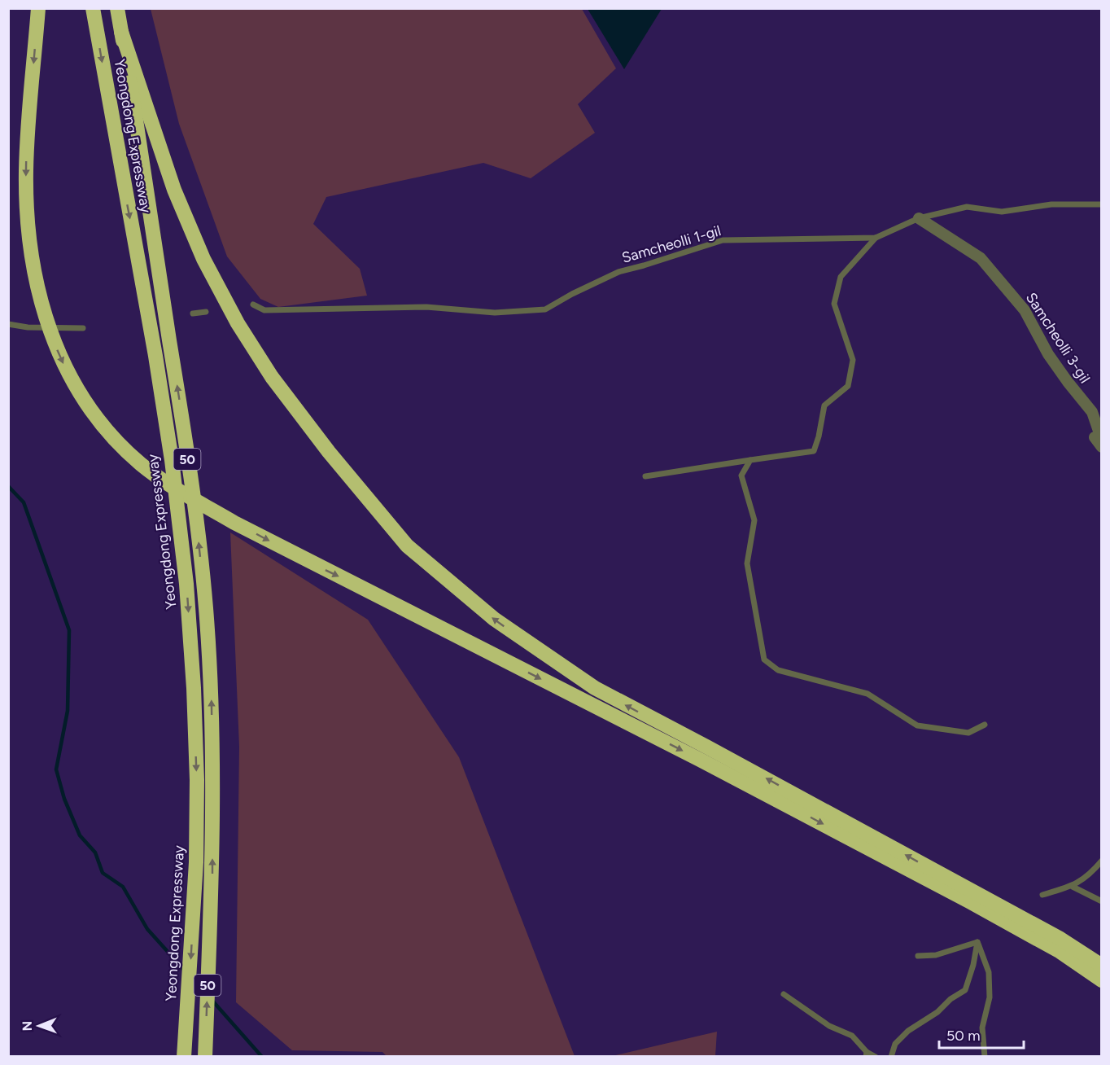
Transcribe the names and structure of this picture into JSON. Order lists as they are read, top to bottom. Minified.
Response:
{"streets":{"highway":["Yeongdong Expressway","50"],"street":["Samcheolli 3-gil"],"lane":["Samcheolli 1-gil"]},"crossings":[["Samcheolli 1-gil","Samcheolli 3-gil"]],"scale_bar":"50 m","north":"left"}
